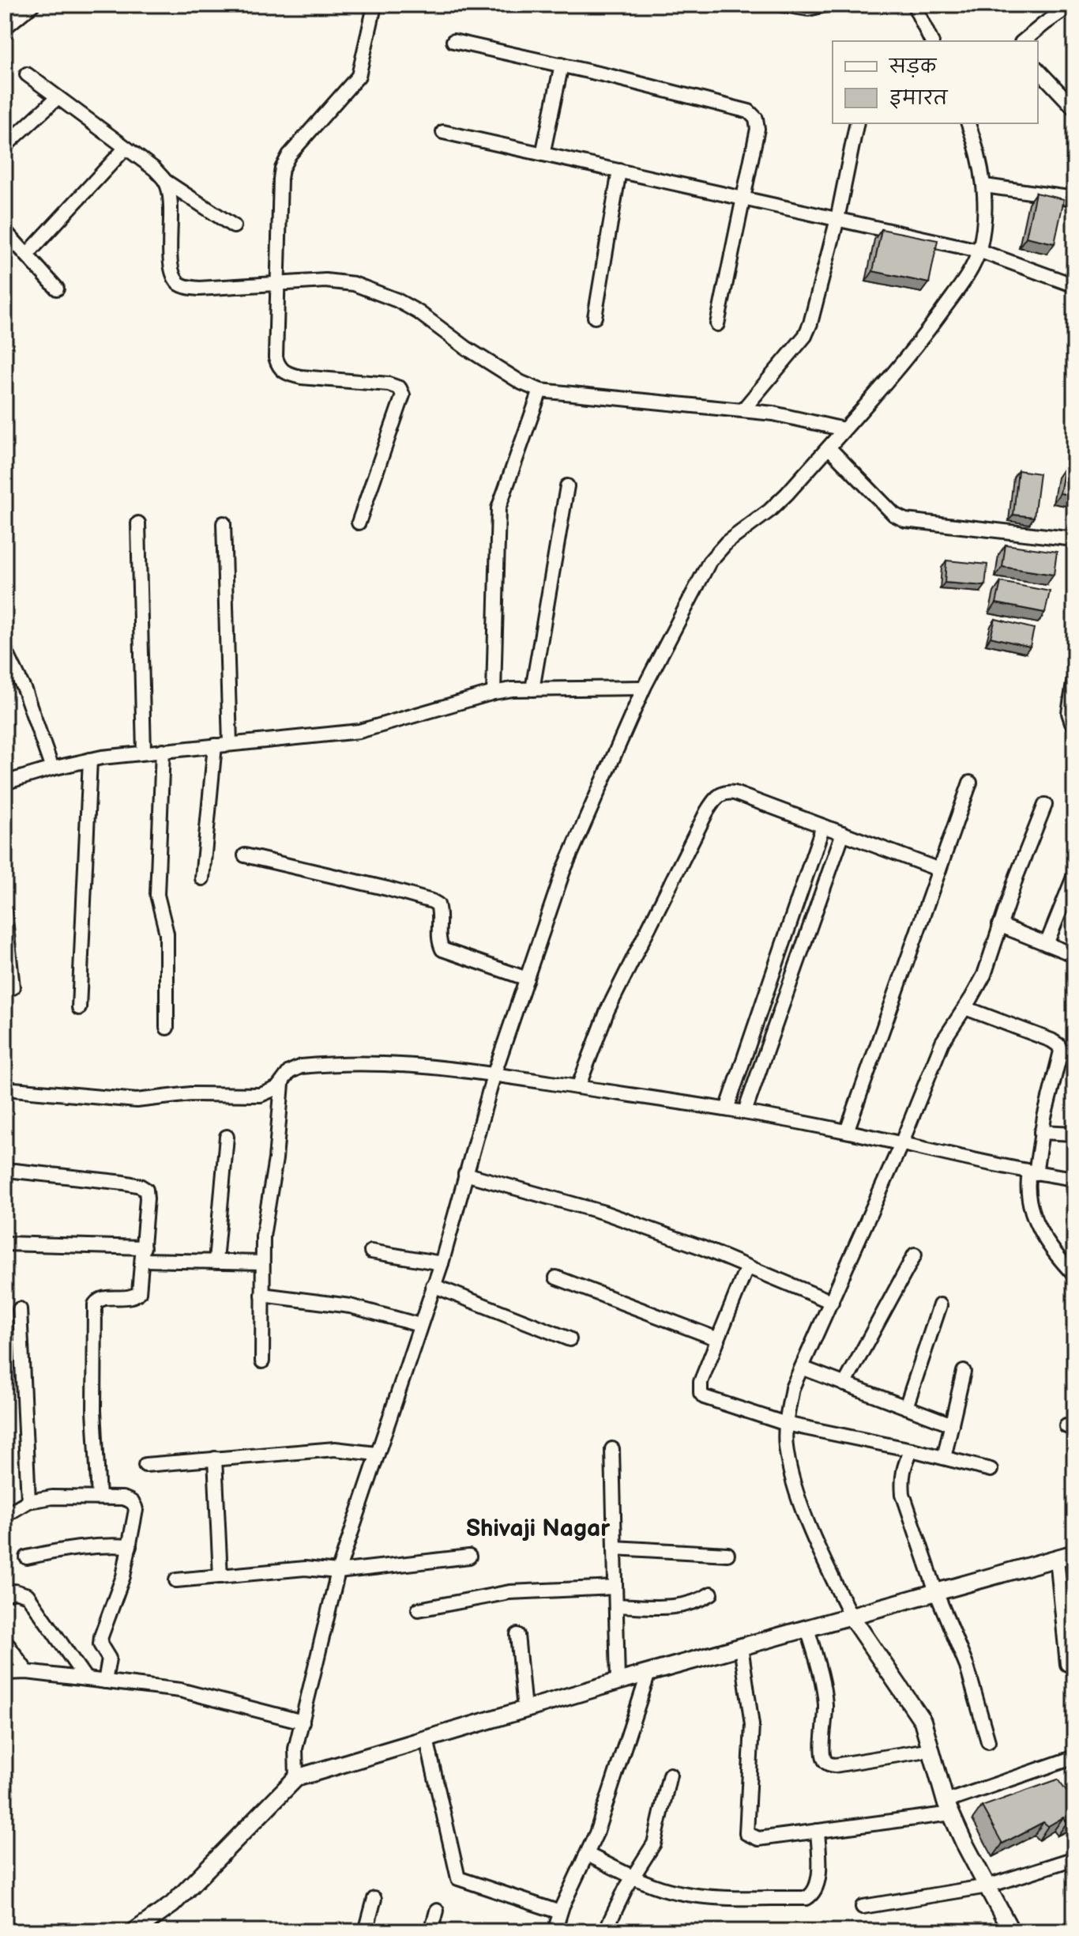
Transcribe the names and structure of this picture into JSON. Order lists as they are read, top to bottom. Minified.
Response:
{"districts":["Shivaji Nagar"],"legend":["सड़क","इमारत"]}
